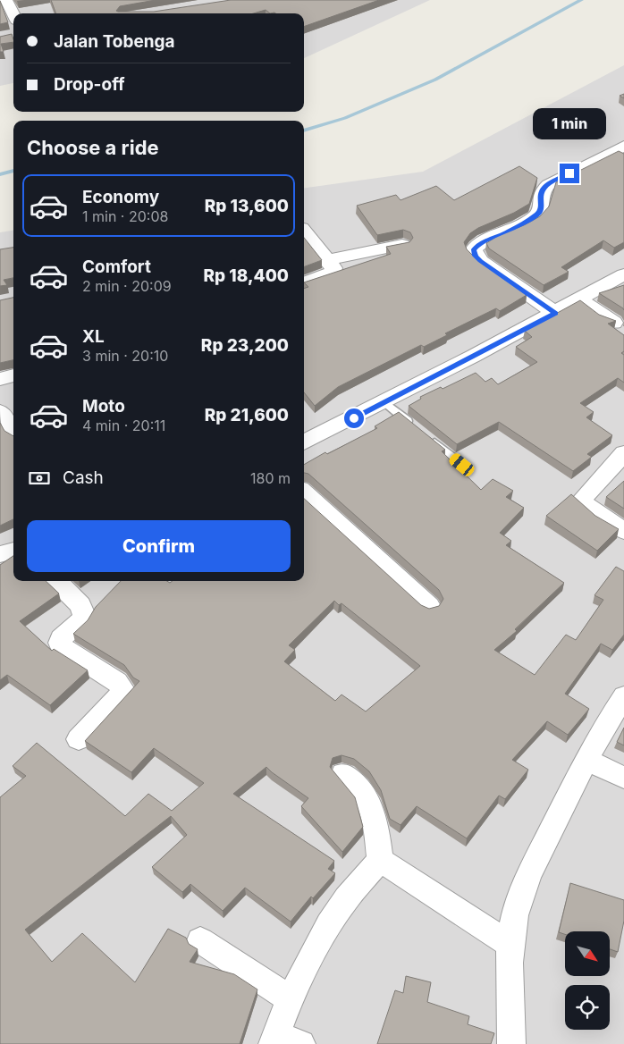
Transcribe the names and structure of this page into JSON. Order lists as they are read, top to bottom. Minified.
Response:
{"north":"bottom right","page":{"banner":["Jalan Tobenga","Drop-off"],"bubble":"1 min","heading":"Choose a ride","list":[{"name":"Economy","note":"1 min · 20:08","value":"Rp 13,600"},{"name":"Comfort","note":"2 min · 20:09","value":"Rp 18,400"},{"name":"XL","note":"3 min · 20:10","value":"Rp 23,200"},{"name":"Moto","note":"4 min · 20:11","value":"Rp 21,600"}],"pay":["Cash","180 m"],"buttons":"Confirm"}}
